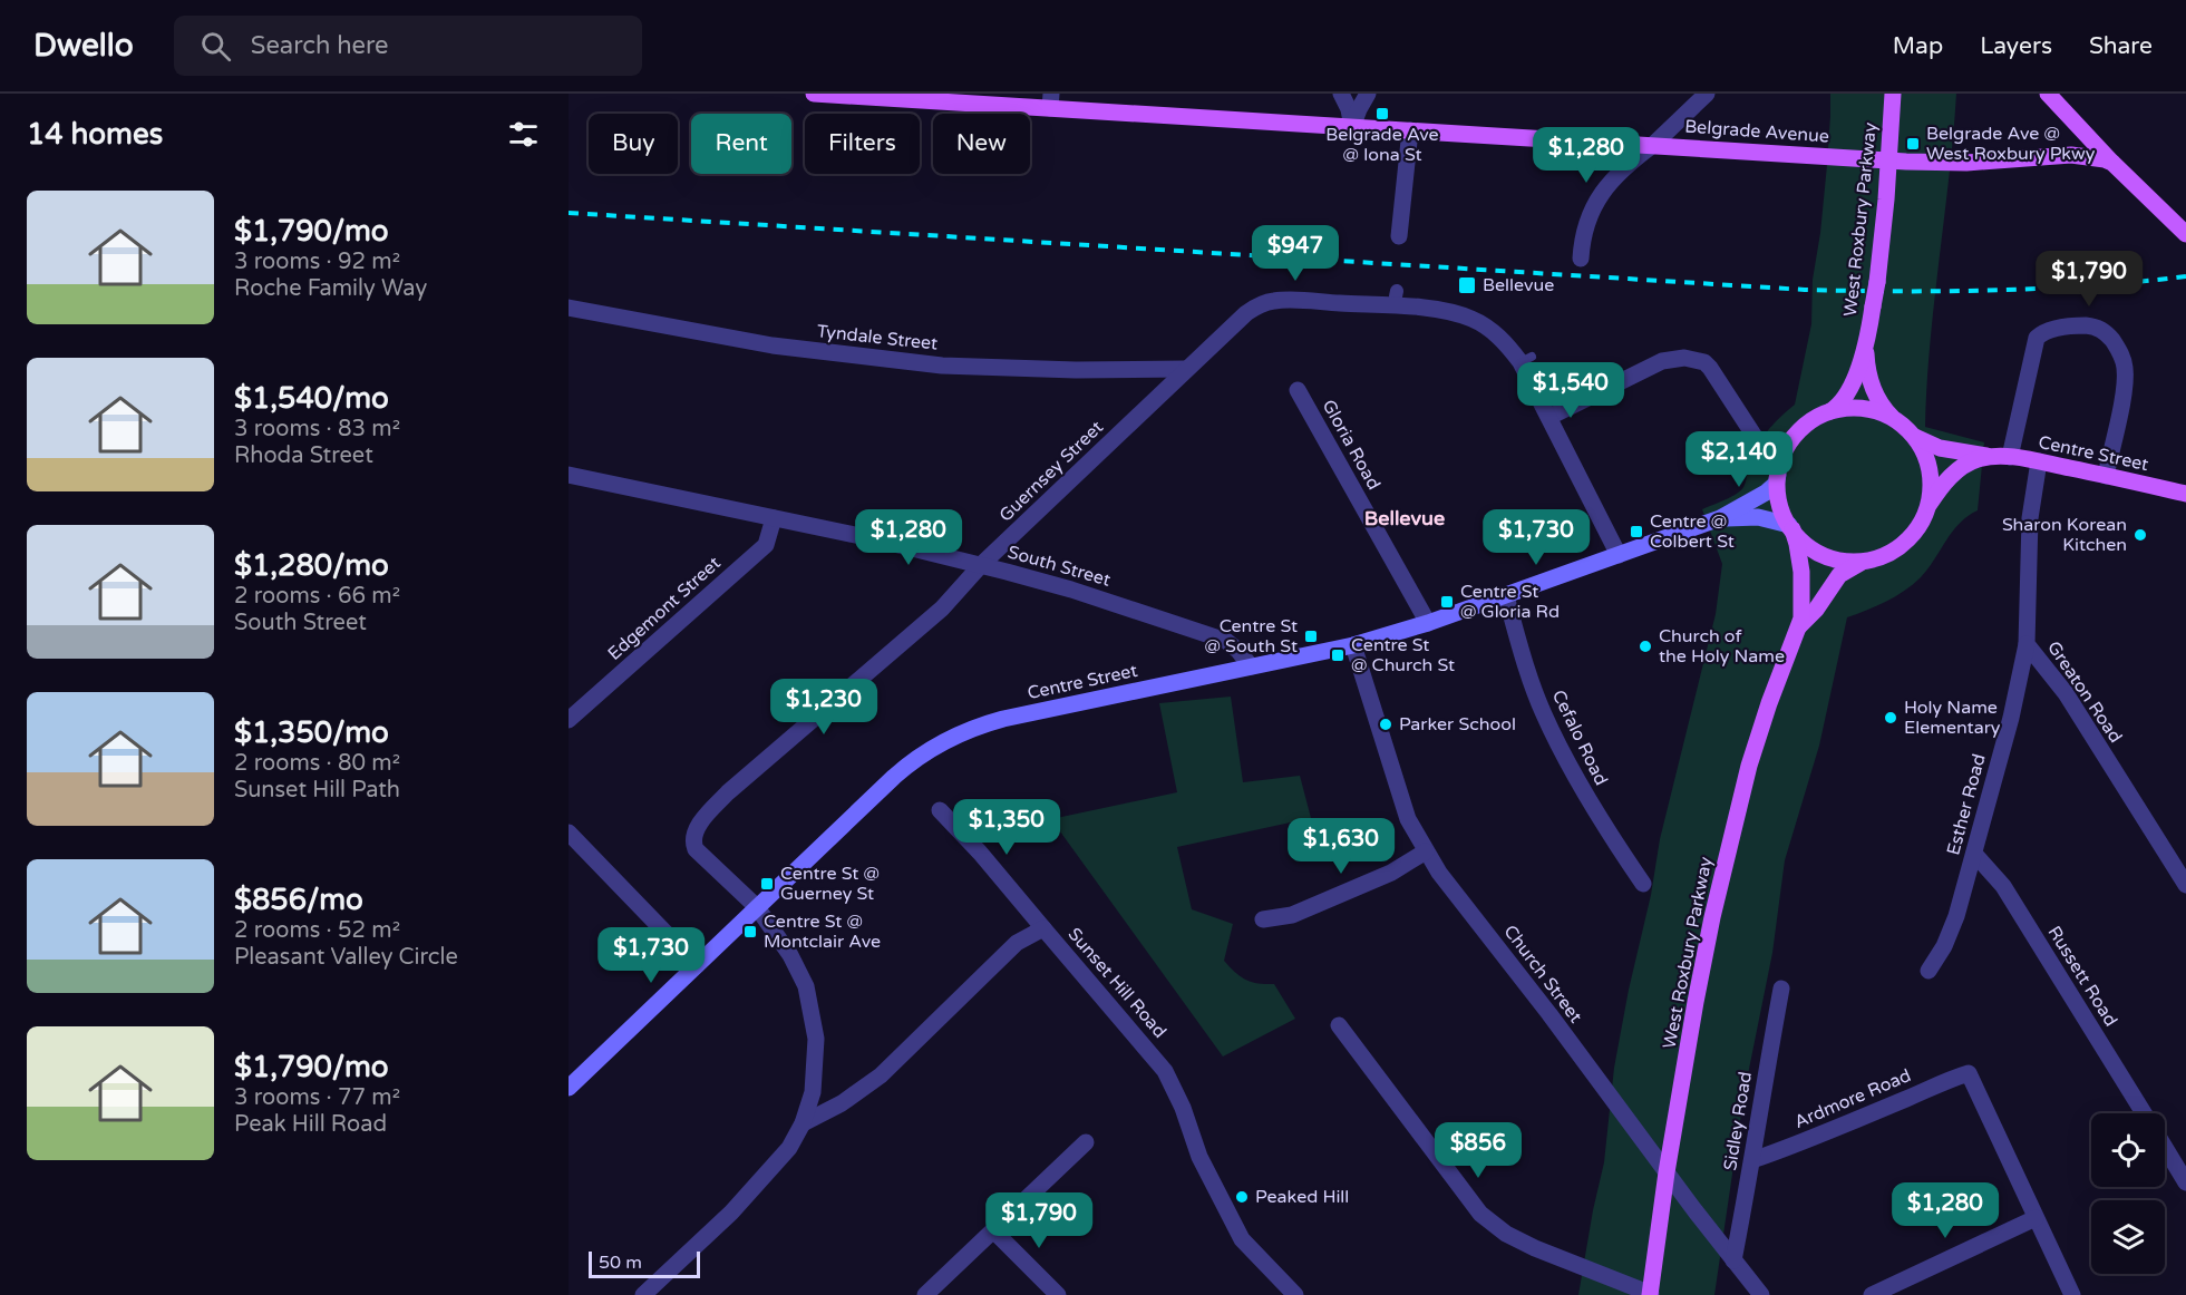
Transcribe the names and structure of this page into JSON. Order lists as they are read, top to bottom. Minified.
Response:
{"streets":{"main road":["Belgrade Avenue","West Roxbury Parkway","Centre Street"],"street":["Tyndale Street","Gloria Road","Guernsey Street","South Street","Edgemont Street","Greaton Road","Cefalo Road","Esther Road","Church Street","Russett Road","Sunset Hill Road","Ardmore Road","Sidley Road"]},"crossings":[["Belgrade Avenue","West Roxbury Parkway"],["West Roxbury Parkway","Centre Street"],["West Roxbury Parkway","Church Street"],["Tyndale Street","Guernsey Street"],["Gloria Road","Centre Street"],["Centre Street","Guernsey Street"],["Centre Street","South Street"],["Centre Street","Greaton Road"],["Centre Street","Cefalo Road"],["Centre Street","Church Street"],["Guernsey Street","South Street"],["Guernsey Street","Sunset Hill Road"],["South Street","Edgemont Street"],["Greaton Road","Esther Road"],["Esther Road","Russett Road"],["Church Street","Sidley Road"],["Ardmore Road","Sidley Road"]],"districts":["Bellevue"],"places":{"transit":["Belgrade Ave @ Iona St","Belgrade Ave @ West Roxbury Pkwy","Bellevue","Centre @ Colbert St","Centre St @ Gloria Rd","Centre St @ South St","Centre St @ Church St","Centre St @ Guerney St","Centre St @ Montclair Ave"],"other":["Sharon Korean Kitchen","Church of the Holy Name","Holy Name Elementary","Parker School","Peaked Hill"]},"scale_bar":"50 m","page":{"header":"Dwello","search":"Search here","nav":["Map","Layers","Share"],"heading":"14 homes","chip":["Buy","Rent","Filters","New"],"price":["$1,280","$947","$1,790","$1,540","$2,140","$1,280","$1,730","$1,230","$1,350","$1,630","$1,730","$856","$1,280","$1,790"],"list":[{"name":"$1,790/mo","note":"3 rooms · 92 m² · Roche Family Way"},{"name":"$1,540/mo","note":"3 rooms · 83 m² · Rhoda Street"},{"name":"$1,280/mo","note":"2 rooms · 66 m² · South Street"},{"name":"$1,350/mo","note":"2 rooms · 80 m² · Sunset Hill Path"},{"name":"$856/mo","note":"2 rooms · 52 m² · Pleasant Valley Circle"},{"name":"$1,790/mo","note":"3 rooms · 77 m² · Peak Hill Road"}],"scale":"50 m"}}
